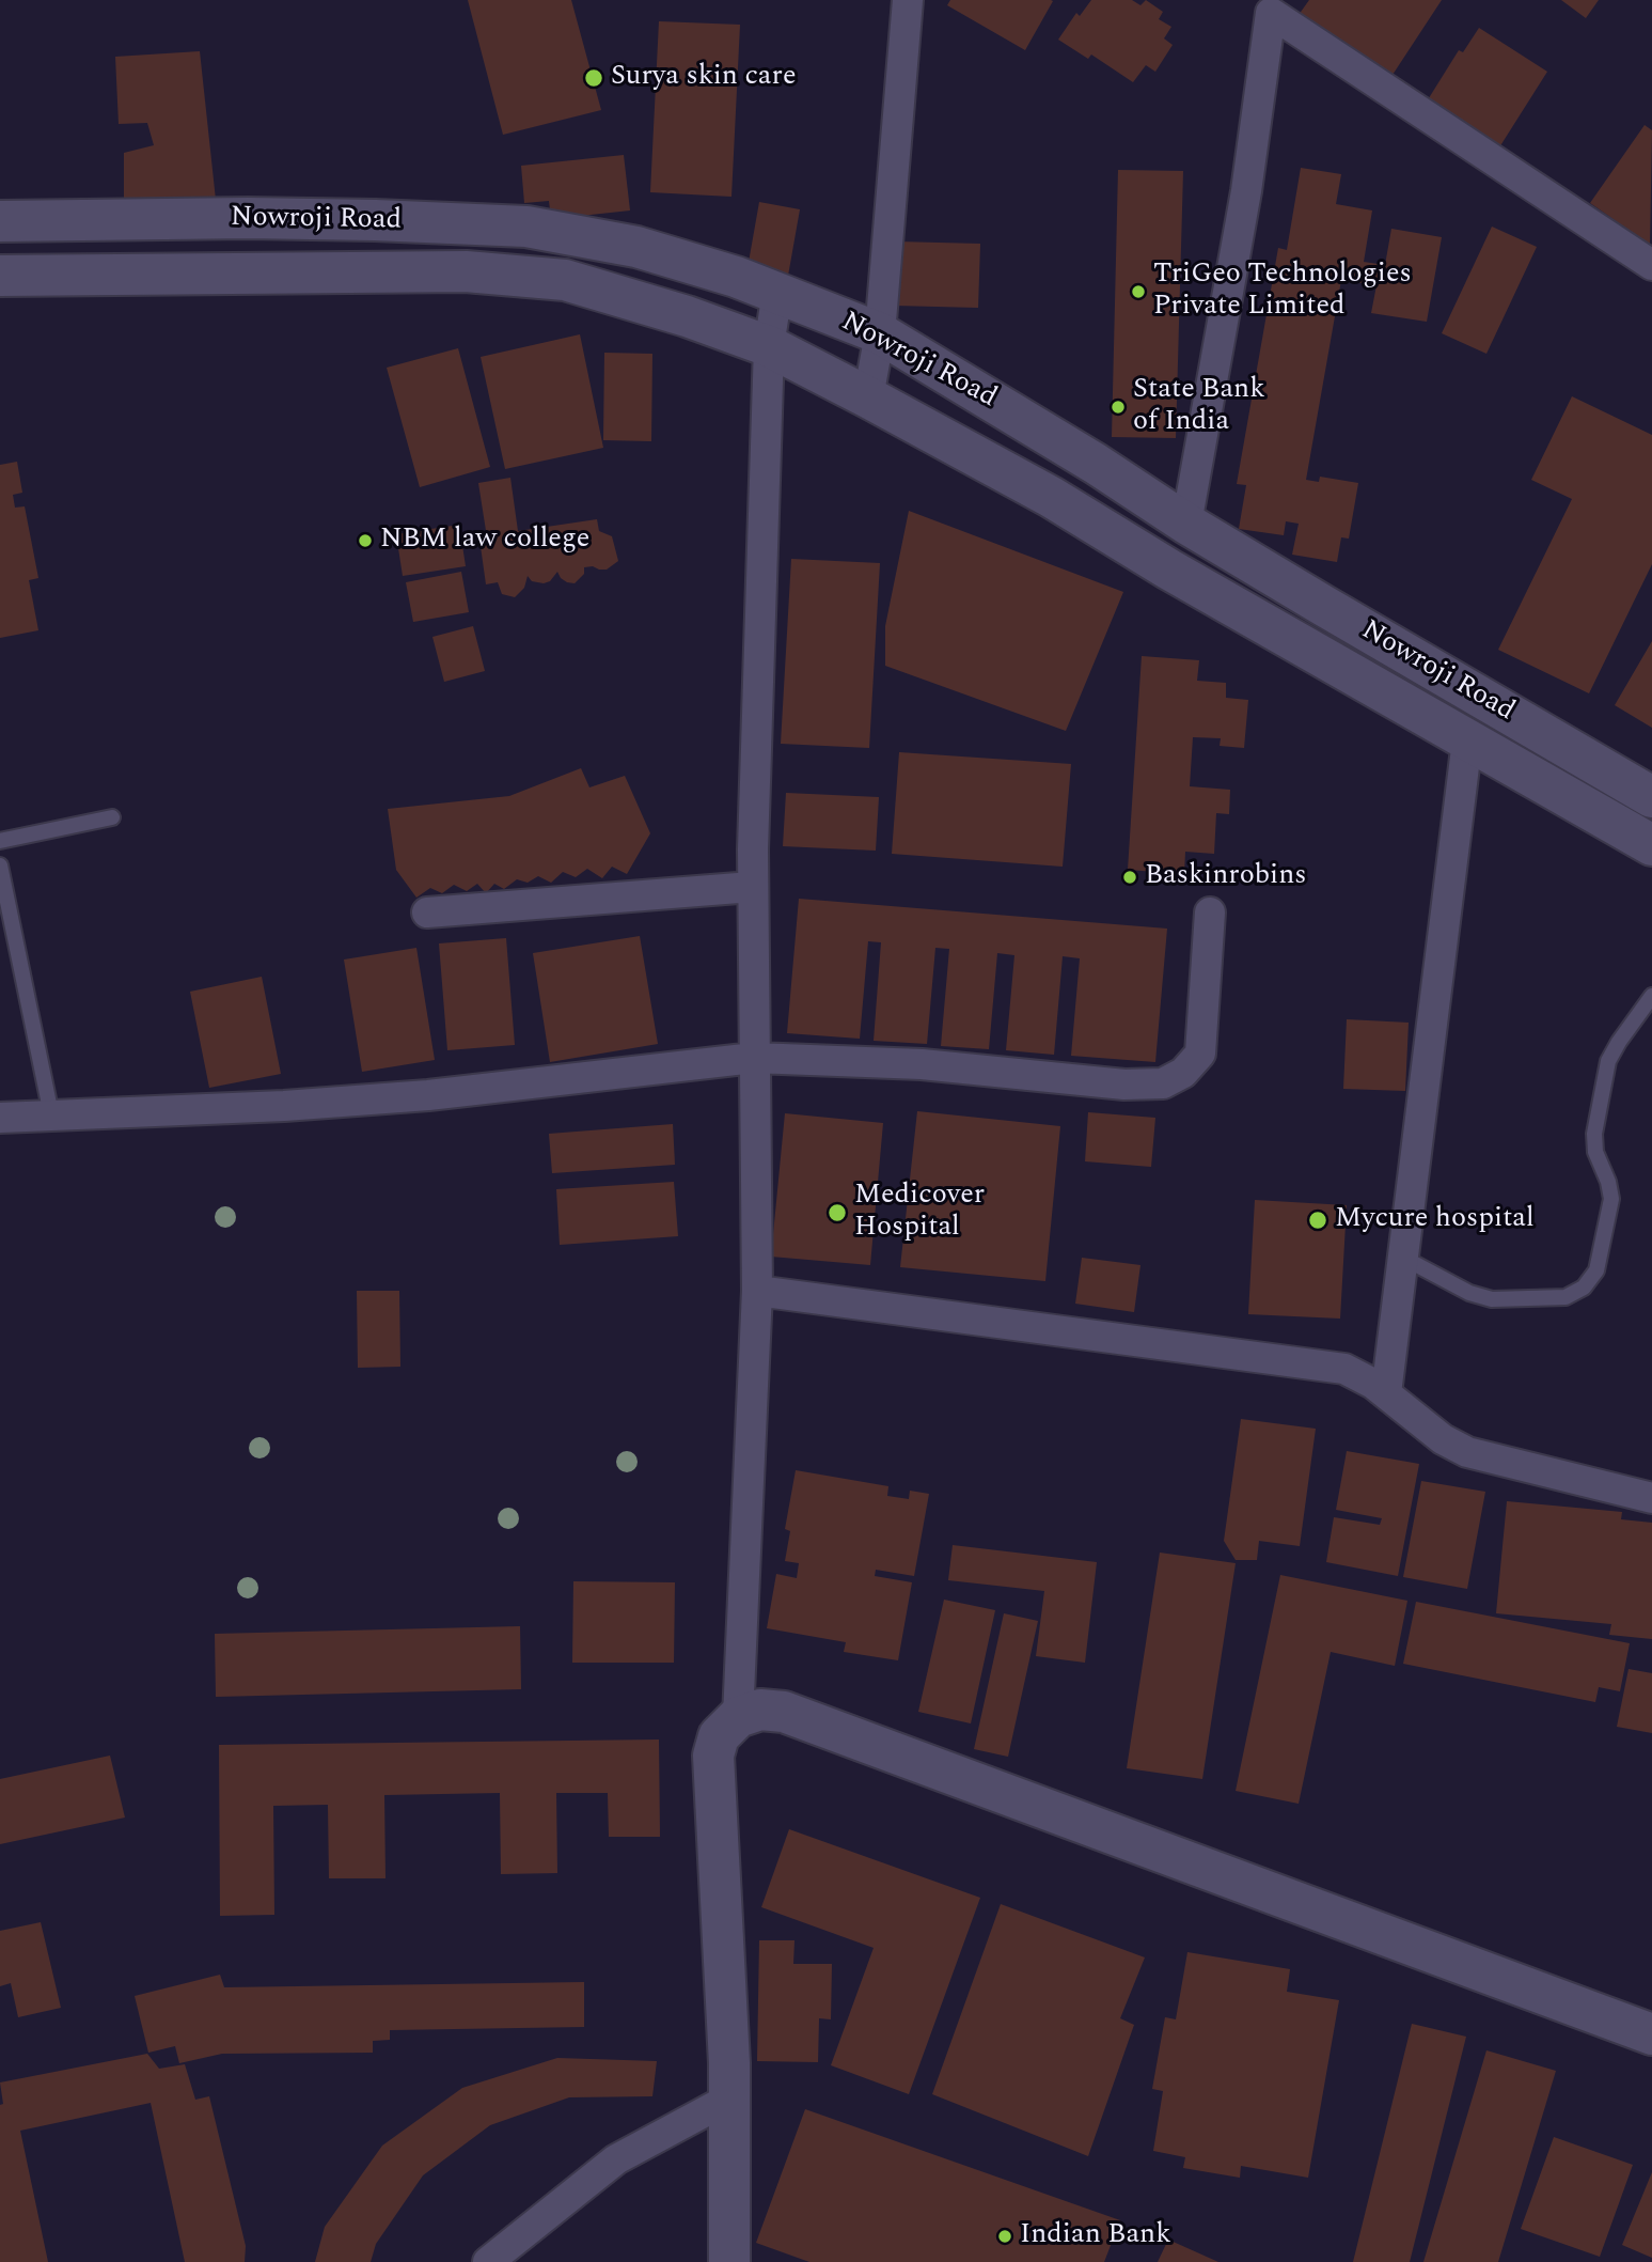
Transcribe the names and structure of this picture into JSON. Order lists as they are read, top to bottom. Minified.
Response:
{"streets":{"street":["Nowroji Road"]},"places":["Surya skin care","TriGeo Technologies Private Limited","State Bank of India","NBM law college","Baskinrobins","Medicover Hospital","Mycure hospital","Indian Bank"]}
